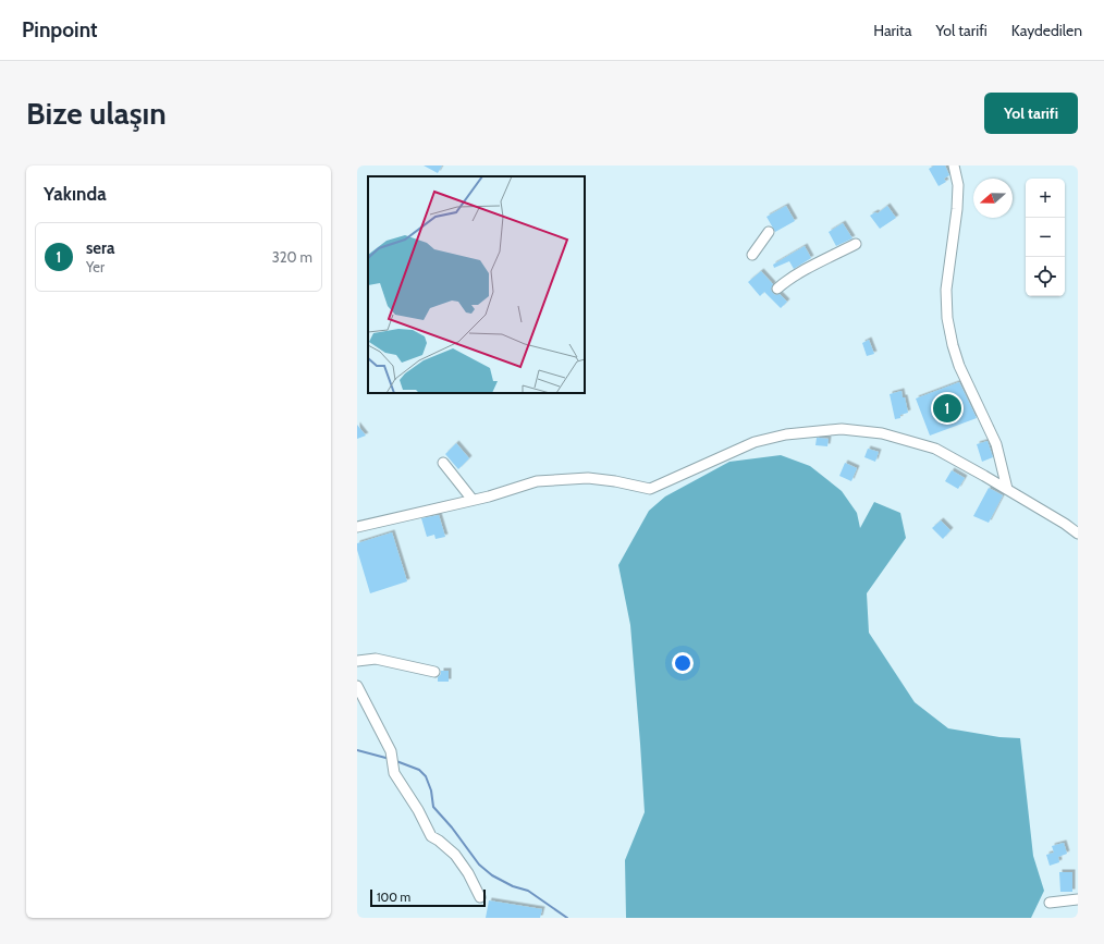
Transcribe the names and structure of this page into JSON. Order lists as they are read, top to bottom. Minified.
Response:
{"scale_bar":"100 m","north":"left","page":{"header":"Pinpoint","nav":["Harita","Yol tarifi","Kaydedilen"],"buttons":"Yol tarifi","title":"Bize ulaşın","heading":"Yakında","map_buttons":["+","−"],"list":[{"mark":"1","name":"sera","note":"Yer","value":"320 m"}],"pins":"1","scale":"100 m"}}
